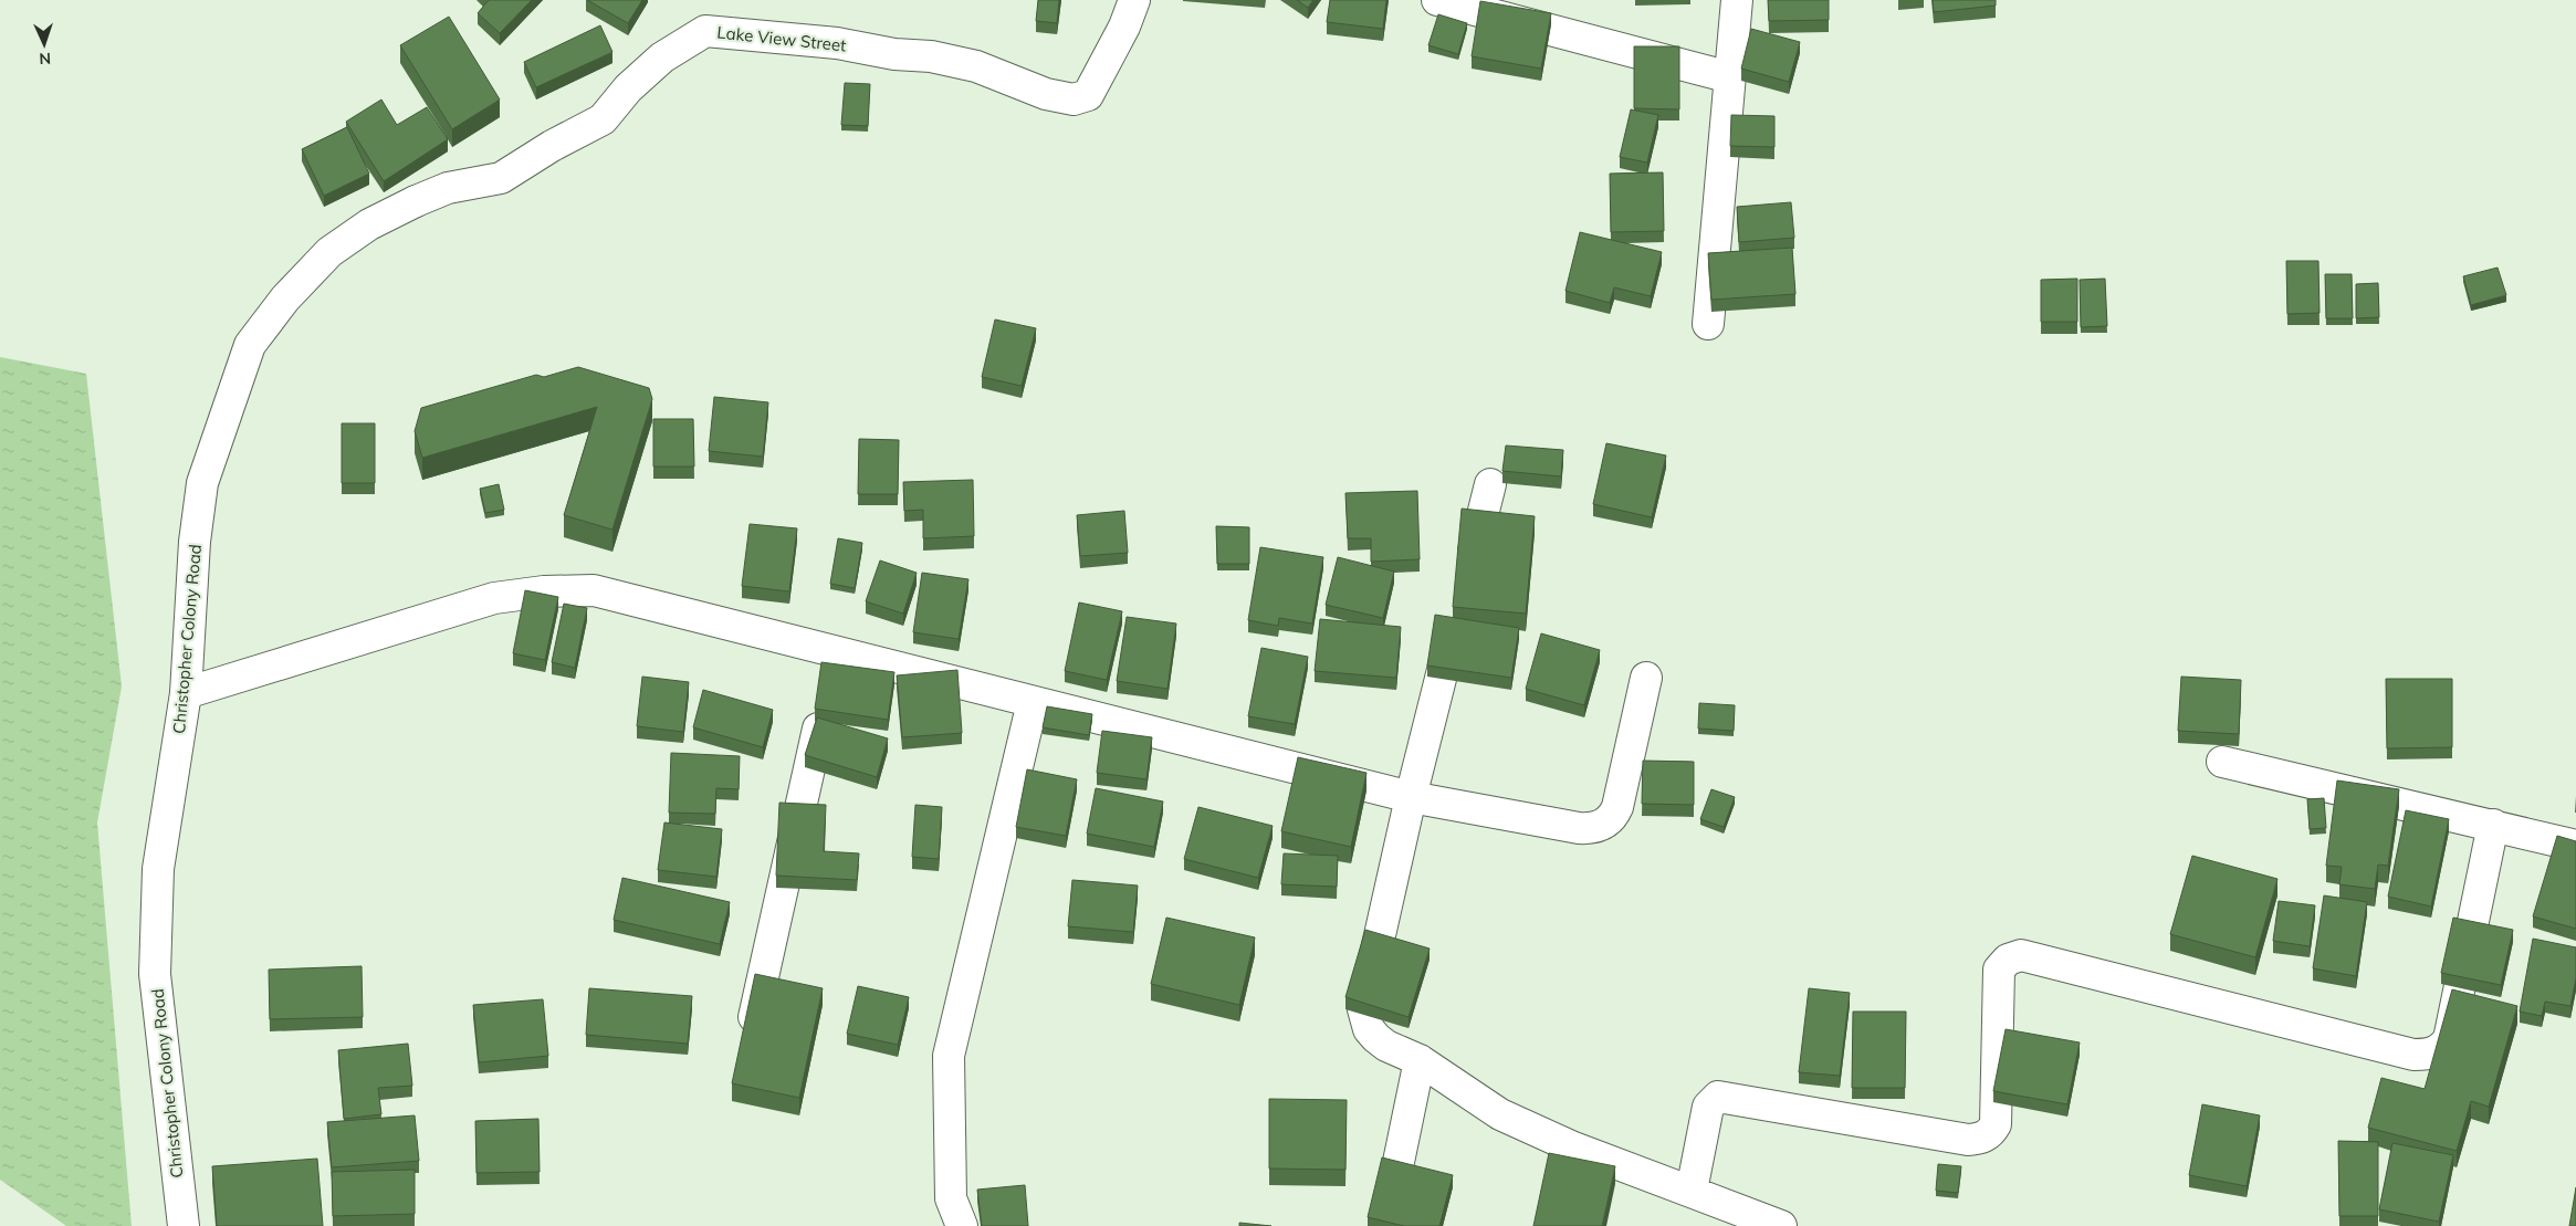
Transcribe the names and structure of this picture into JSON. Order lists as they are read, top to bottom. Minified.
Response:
{"streets":{"street":["Lake View Street","Christopher Colony Road"]},"crossings":[["Lake View Street","Christopher Colony Road"]],"north":"bottom"}
